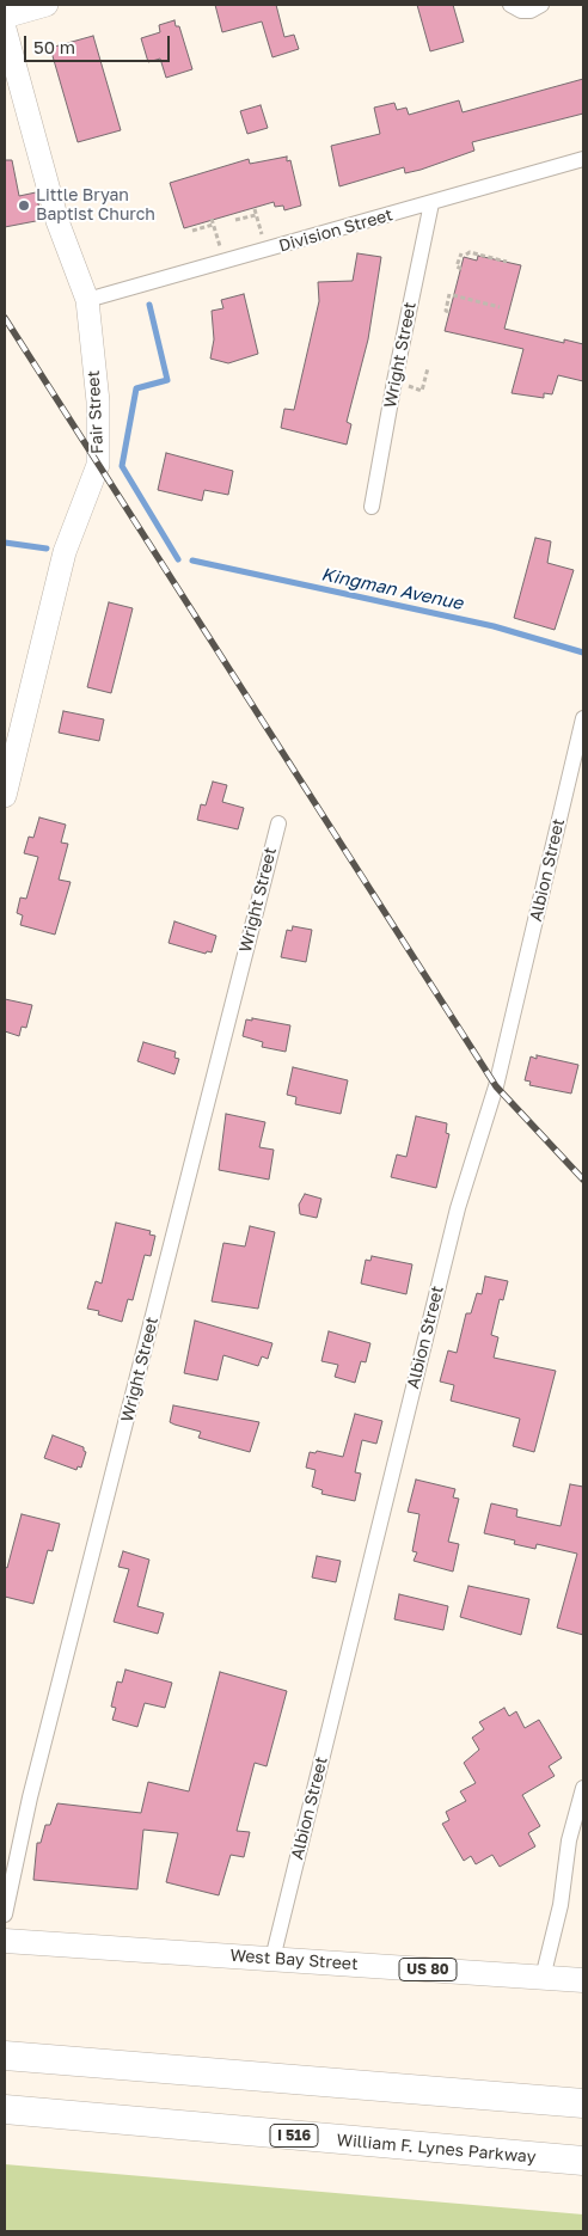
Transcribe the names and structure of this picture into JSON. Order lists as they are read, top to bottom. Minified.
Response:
{"streets":{"highway":["I 516","William F. Lynes Parkway"],"main road":["West Bay Street","US 80"],"street":["Division Street","Wright Street","Fair Street","Albion Street"]},"crossings":[["Division Street","Wright Street"],["Division Street","Fair Street"],["Albion Street","West Bay Street"]],"water":["Kingman Avenue"],"places":["Little Bryan Baptist Church"],"scale_bar":"50 m"}
